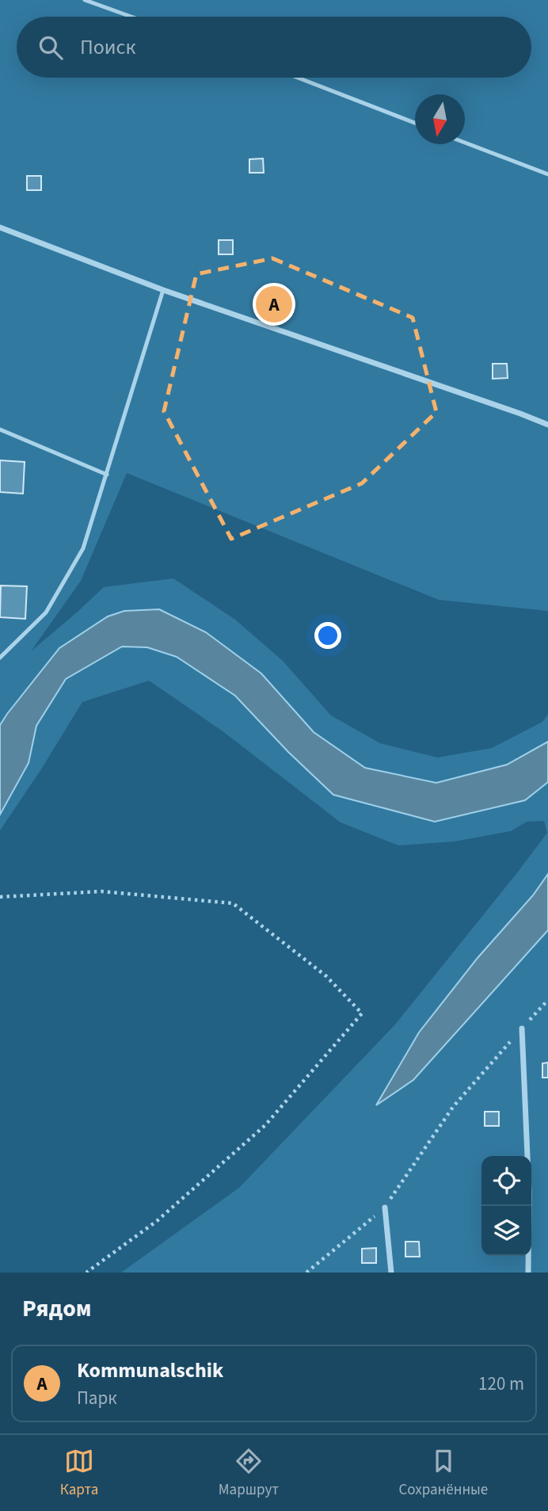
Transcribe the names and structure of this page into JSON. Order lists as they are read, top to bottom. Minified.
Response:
{"north":"bottom","page":{"search":"Поиск","pins":"A","heading":"Рядом","list":[{"mark":"A","name":"Kommunalschik","note":"Парк","value":"120 m"}],"nav":["Карта","Маршрут","Сохранённые"]}}
